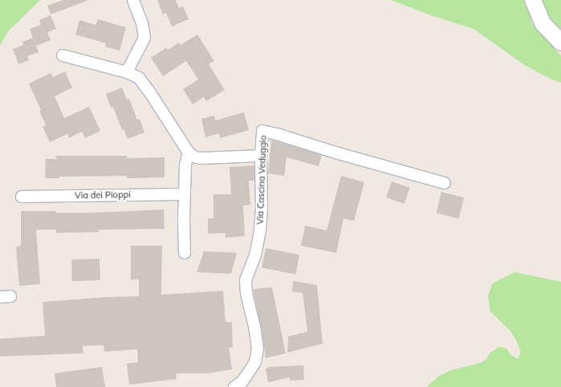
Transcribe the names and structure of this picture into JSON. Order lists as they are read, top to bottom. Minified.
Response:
{"streets":{"street":["Via Cascina Veduggio","Via dei Pioppi"]}}
